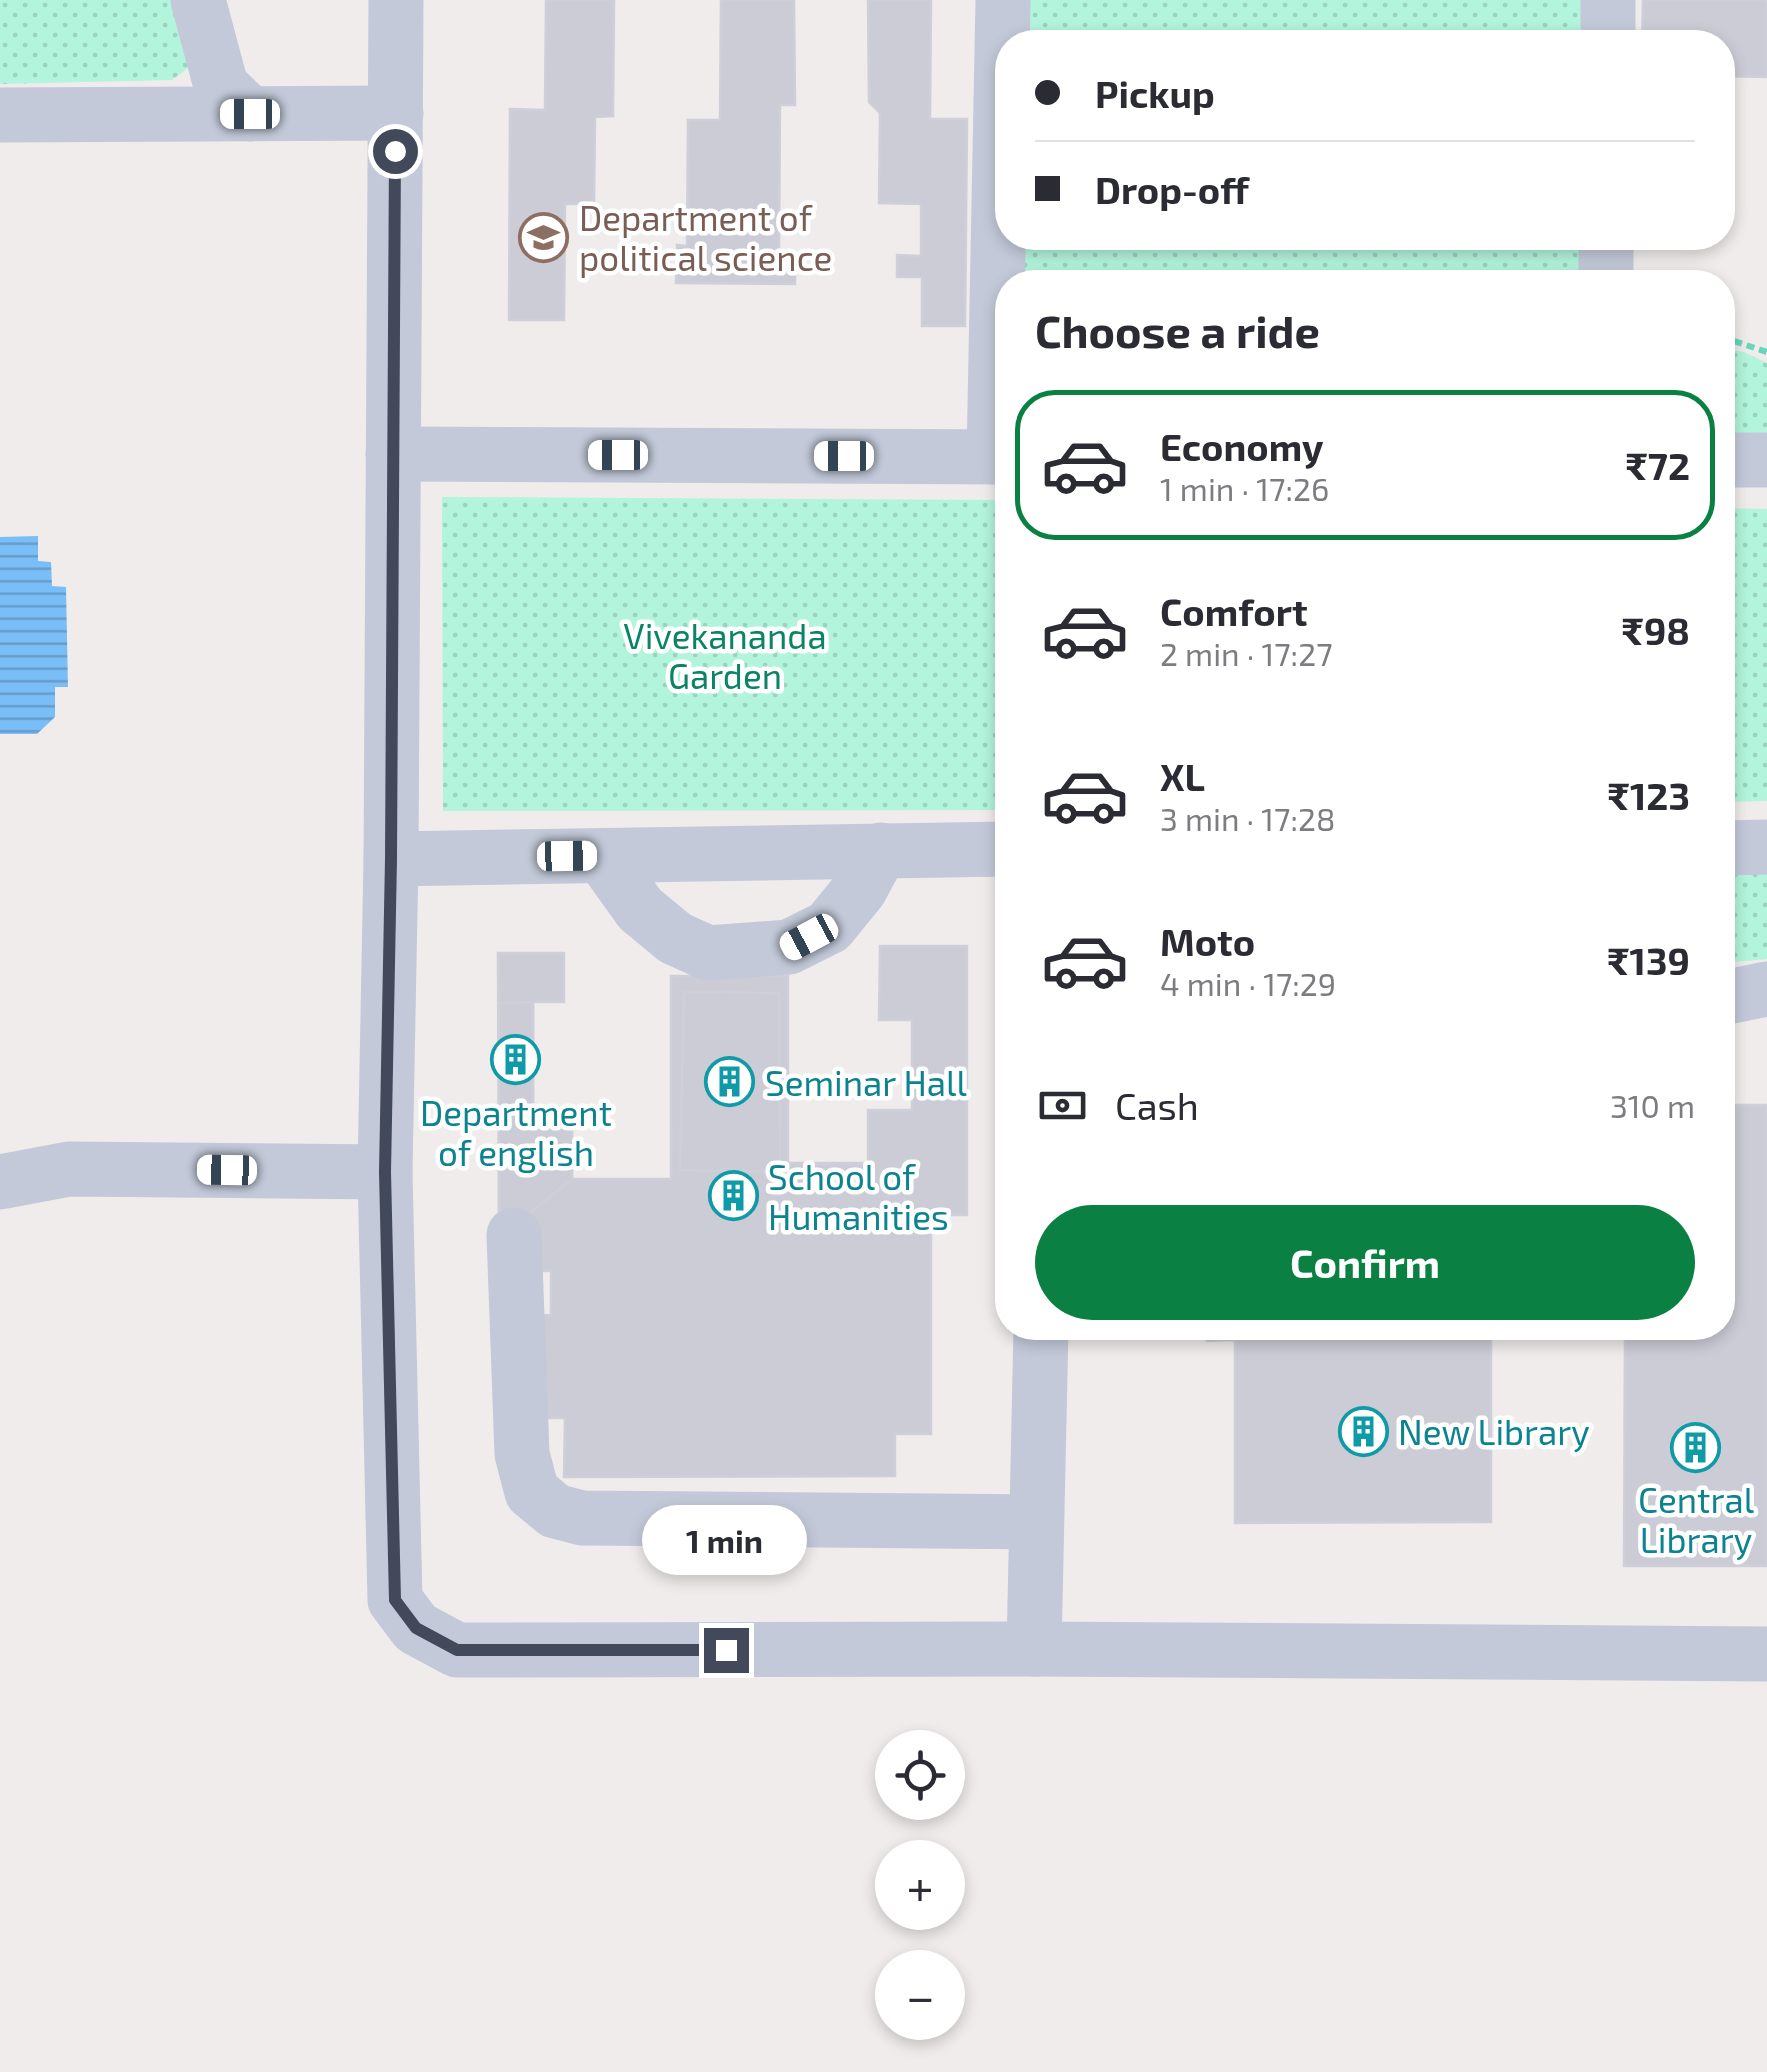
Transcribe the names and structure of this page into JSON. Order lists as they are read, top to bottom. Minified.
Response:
{"parks":["Vivekananda Garden"],"places":{"school or university":["Department of political science"],"building":["Department of english","Seminar Hall","School of Humanities","New Library","Central Library"]},"page":{"banner":["Pickup","Drop-off"],"heading":"Choose a ride","list":[{"name":"Economy","note":"1 min · 17:26","value":"₹72"},{"name":"Comfort","note":"2 min · 17:27","value":"₹98"},{"name":"XL","note":"3 min · 17:28","value":"₹123"},{"name":"Moto","note":"4 min · 17:29","value":"₹139"}],"pay":["Cash","310 m"],"buttons":"Confirm","bubble":"1 min","map_buttons":["+","−"]}}
